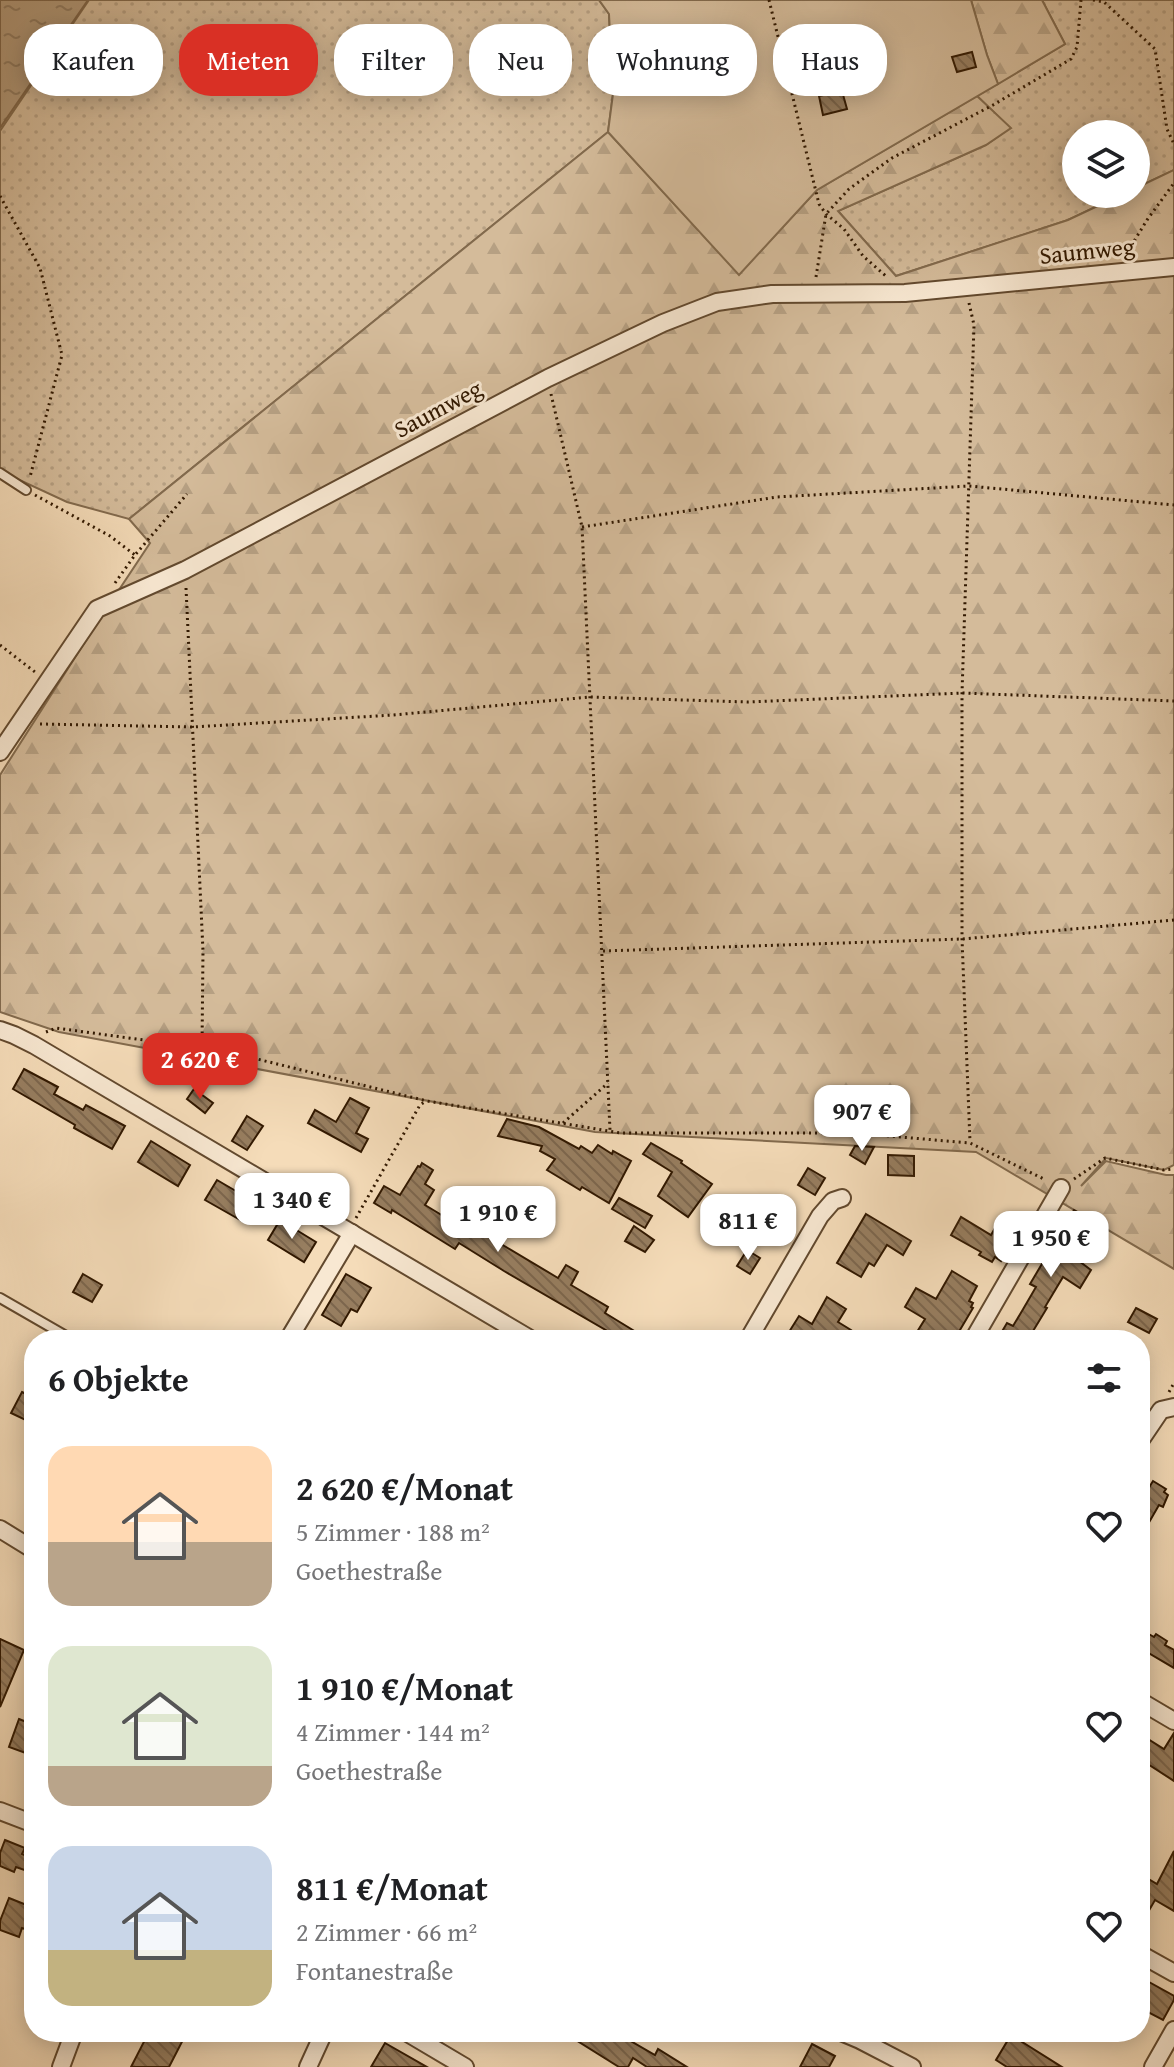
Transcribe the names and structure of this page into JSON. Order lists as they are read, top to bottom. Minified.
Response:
{"streets":{"street":["Saumweg"]},"page":{"chip":["Kaufen","Mieten","Filter","Neu","Wohnung","Haus"],"price":["2 620 €","907 €","1 340 €","1 910 €","811 €","1 950 €"],"heading":"6 Objekte","list":[{"name":"2 620 €/Monat","note":"5 Zimmer · 188 m² · Goethestraße"},{"name":"1 910 €/Monat","note":"4 Zimmer · 144 m² · Goethestraße"},{"name":"811 €/Monat","note":"2 Zimmer · 66 m² · Fontanestraße"}]}}
